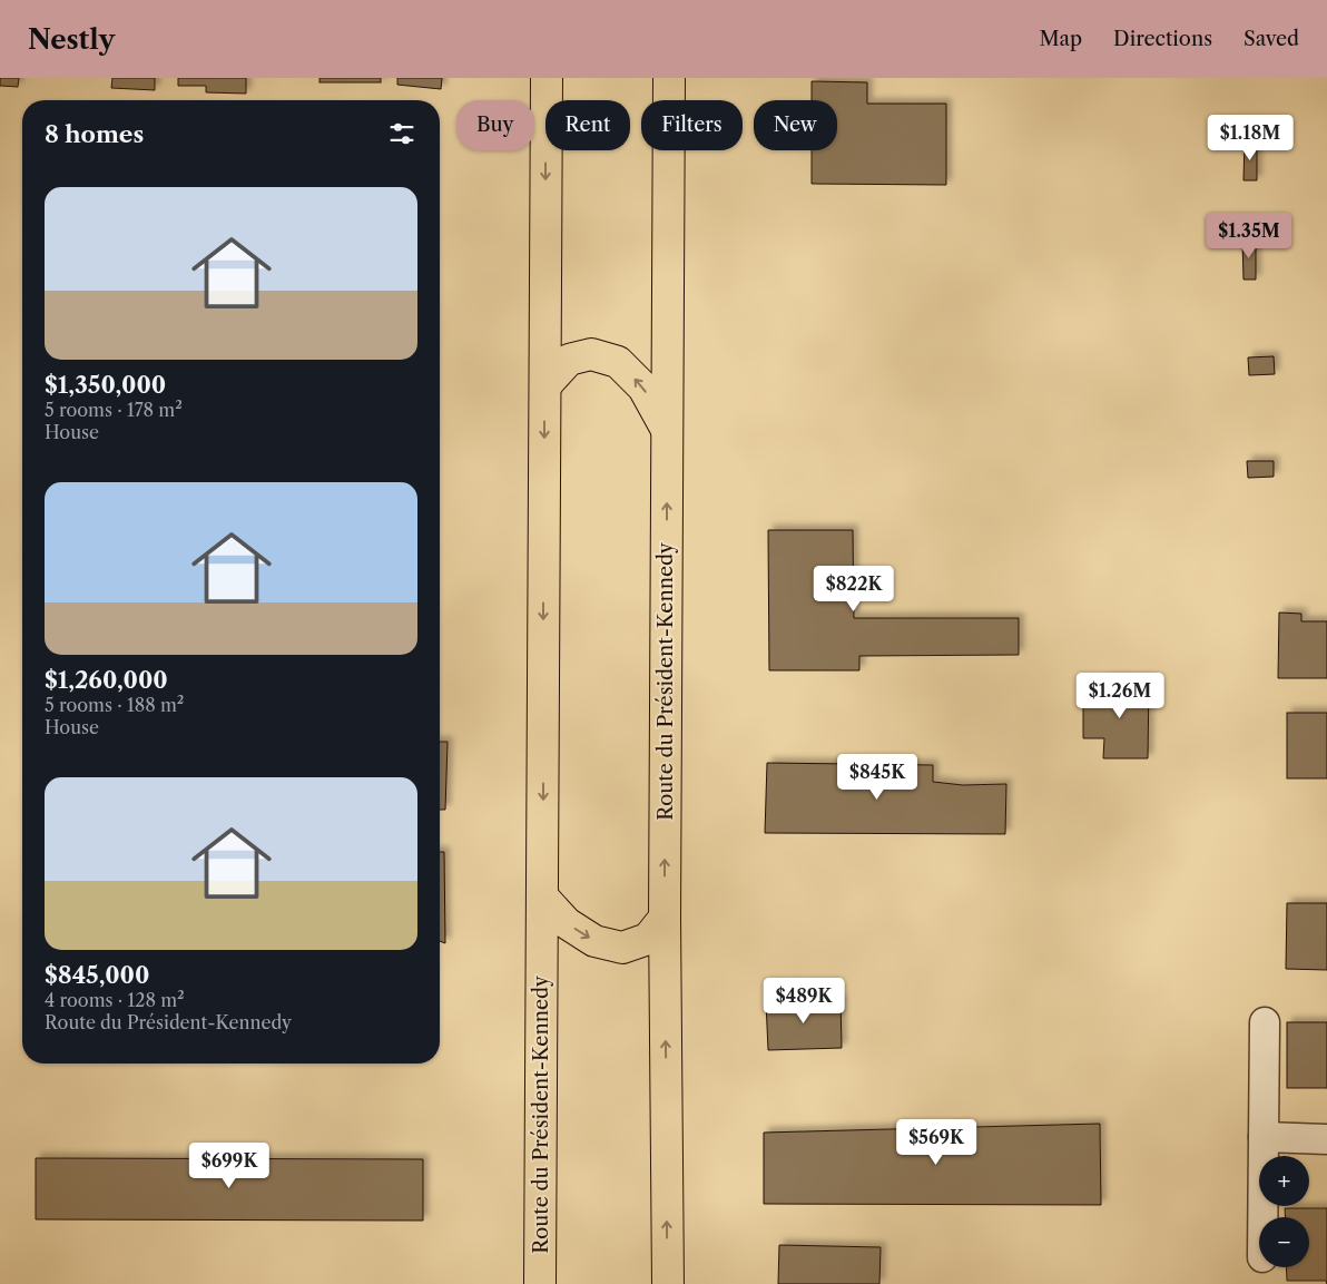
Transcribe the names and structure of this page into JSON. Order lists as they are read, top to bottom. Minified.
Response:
{"streets":{"main road":["Route du Président-Kennedy"]},"page":{"header":"Nestly","nav":["Map","Directions","Saved"],"chip":["Buy","Rent","Filters","New"],"heading":"8 homes","price":["$1.18M","$1.35M","$822K","$1.26M","$845K","$489K","$569K","$699K"],"list":[{"name":"$1,350,000","note":"5 rooms · 178 m² · House"},{"name":"$1,260,000","note":"5 rooms · 188 m² · House"},{"name":"$845,000","note":"4 rooms · 128 m² · Route du Président-Kennedy"}],"map_buttons":["+","−"]}}
